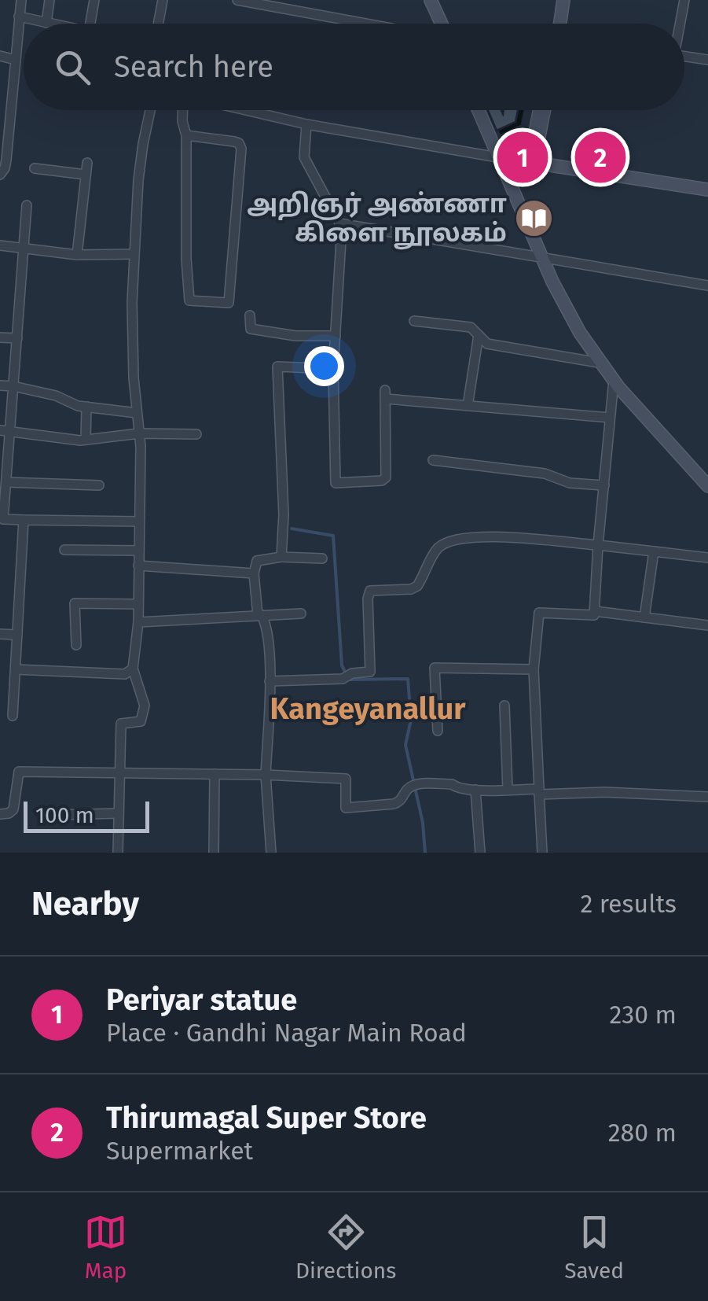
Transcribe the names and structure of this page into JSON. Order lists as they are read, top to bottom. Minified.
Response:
{"districts":["Kangeyanallur"],"places":{"library":["அறிஞர் அண்ணா கிளை நூலகம்"]},"scale_bar":"100 m","page":{"search":"Search here","pins":["1","2"],"scale":"100 m","heading":["Nearby","2 results"],"list":[{"mark":"1","name":"Periyar statue","note":"Place · Gandhi Nagar Main Road","value":"230 m"},{"mark":"2","name":"Thirumagal Super Store","note":"Supermarket","value":"280 m"}],"nav":["Map","Directions","Saved"]}}
